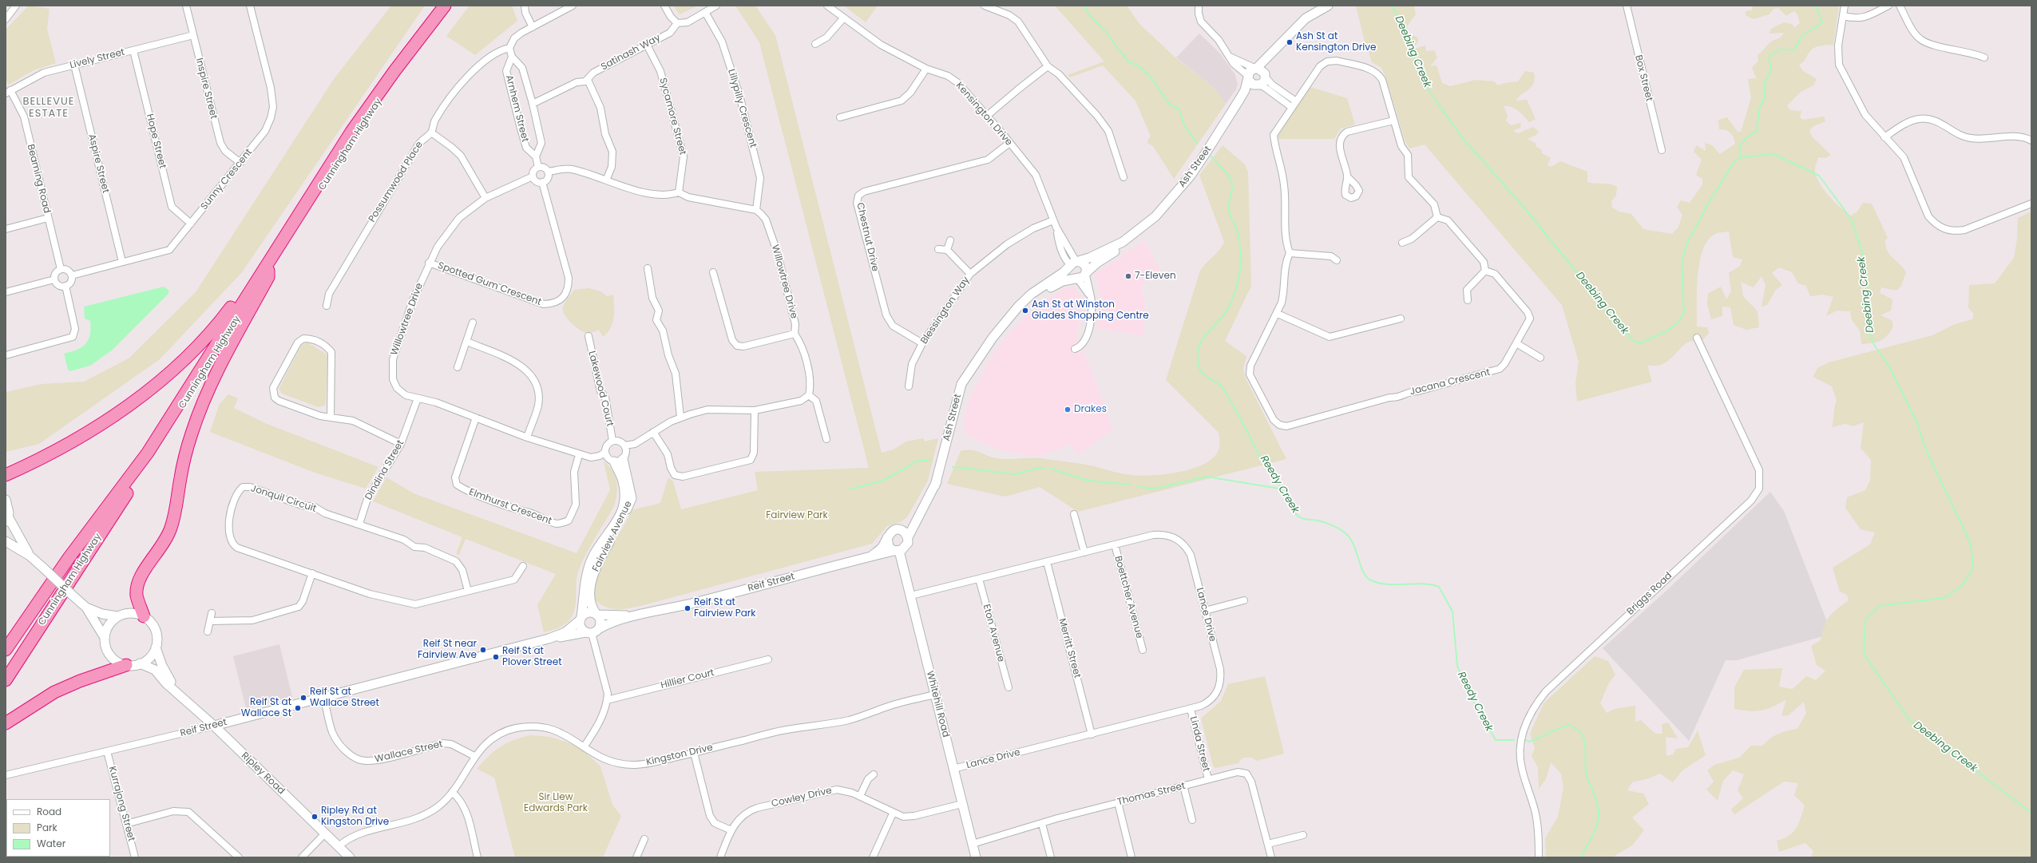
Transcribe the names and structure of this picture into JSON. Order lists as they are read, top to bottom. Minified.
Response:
{"streets":{"highway":["Cunningham Highway"],"main road":["Ash Street","Fairview Avenue","Reif Street","Whitehill Road","Ripley Road"],"street":["Satinash Way","Lively Street","Box Street","Inspire Street","Arnhem Street","Lillypilly Crescent","Kensington Drive","Sycamore Street","Hope Street","Aspire Street","Beaming Road","Sunny Crescent","Possumwood Place","Chestnut Drive","Willowtree Drive","Spotted Gum Crescent","Blessington Way","Jacana Crescent","Lakewood Court","Dindina Street","Jonquil Circuit","Elmhurst Crescent","Briggs Road","Boettcher Avenue","Lance Drive","Eton Avenue","Merritt Street","Hillier Court","Linda Street","Wallace Street","Kingston Drive","Thomas Street","Cowley Drive","Kurrajong Street"]},"crossings":[["Satinash Way","Arnhem Street"],["Satinash Way","Sycamore Street"],["Lively Street","Inspire Street"],["Lively Street","Hope Street"],["Lively Street","Aspire Street"],["Lively Street","Beaming Road"],["Inspire Street","Sunny Crescent"],["Arnhem Street","Possumwood Place"],["Arnhem Street","Willowtree Drive"],["Arnhem Street","Spotted Gum Crescent"],["Lillypilly Crescent","Willowtree Drive"],["Kensington Drive","Ash Street"],["Kensington Drive","Chestnut Drive"],["Kensington Drive","Blessington Way"],["Hope Street","Sunny Crescent"],["Aspire Street","Sunny Crescent"],["Ash Street","Reif Street"],["Ash Street","Whitehill Road"],["Beaming Road","Sunny Crescent"],["Chestnut Drive","Blessington Way"],["Willowtree Drive","Spotted Gum Crescent"],["Willowtree Drive","Lakewood Court"],["Willowtree Drive","Dindina Street"],["Willowtree Drive","Elmhurst Crescent"],["Willowtree Drive","Fairview Avenue"],["Lakewood Court","Fairview Avenue"],["Dindina Street","Jonquil Circuit"],["Fairview Avenue","Reif Street"],["Reif Street","Whitehill Road"],["Reif Street","Wallace Street"],["Reif Street","Ripley Road"],["Reif Street","Kurrajong Street"],["Boettcher Avenue","Lance Drive"],["Lance Drive","Eton Avenue"],["Lance Drive","Merritt Street"],["Lance Drive","Whitehill Road"],["Lance Drive","Linda Street"],["Whitehill Road","Kingston Drive"],["Whitehill Road","Thomas Street"],["Whitehill Road","Cowley Drive"],["Linda Street","Thomas Street"],["Wallace Street","Kingston Drive"],["Kingston Drive","Ripley Road"]],"districts":["BELLEVUE ESTATE"],"water":["Deebing Creek","Reedy Creek"],"parks":["Fairview Park","Sir Llew Edwards Park"],"places":["Ash St at Kensington Drive","7-Eleven","Ash St at Winston Glades Shopping Centre","Drakes","Reif St at Fairview Park","Reif St near Fairview Ave","Reif St at Plover Street","Reif St at Wallace Street","Reif St at Wallace St","Ripley Rd at Kingston Drive"],"legend":["Road","Park","Water"]}
